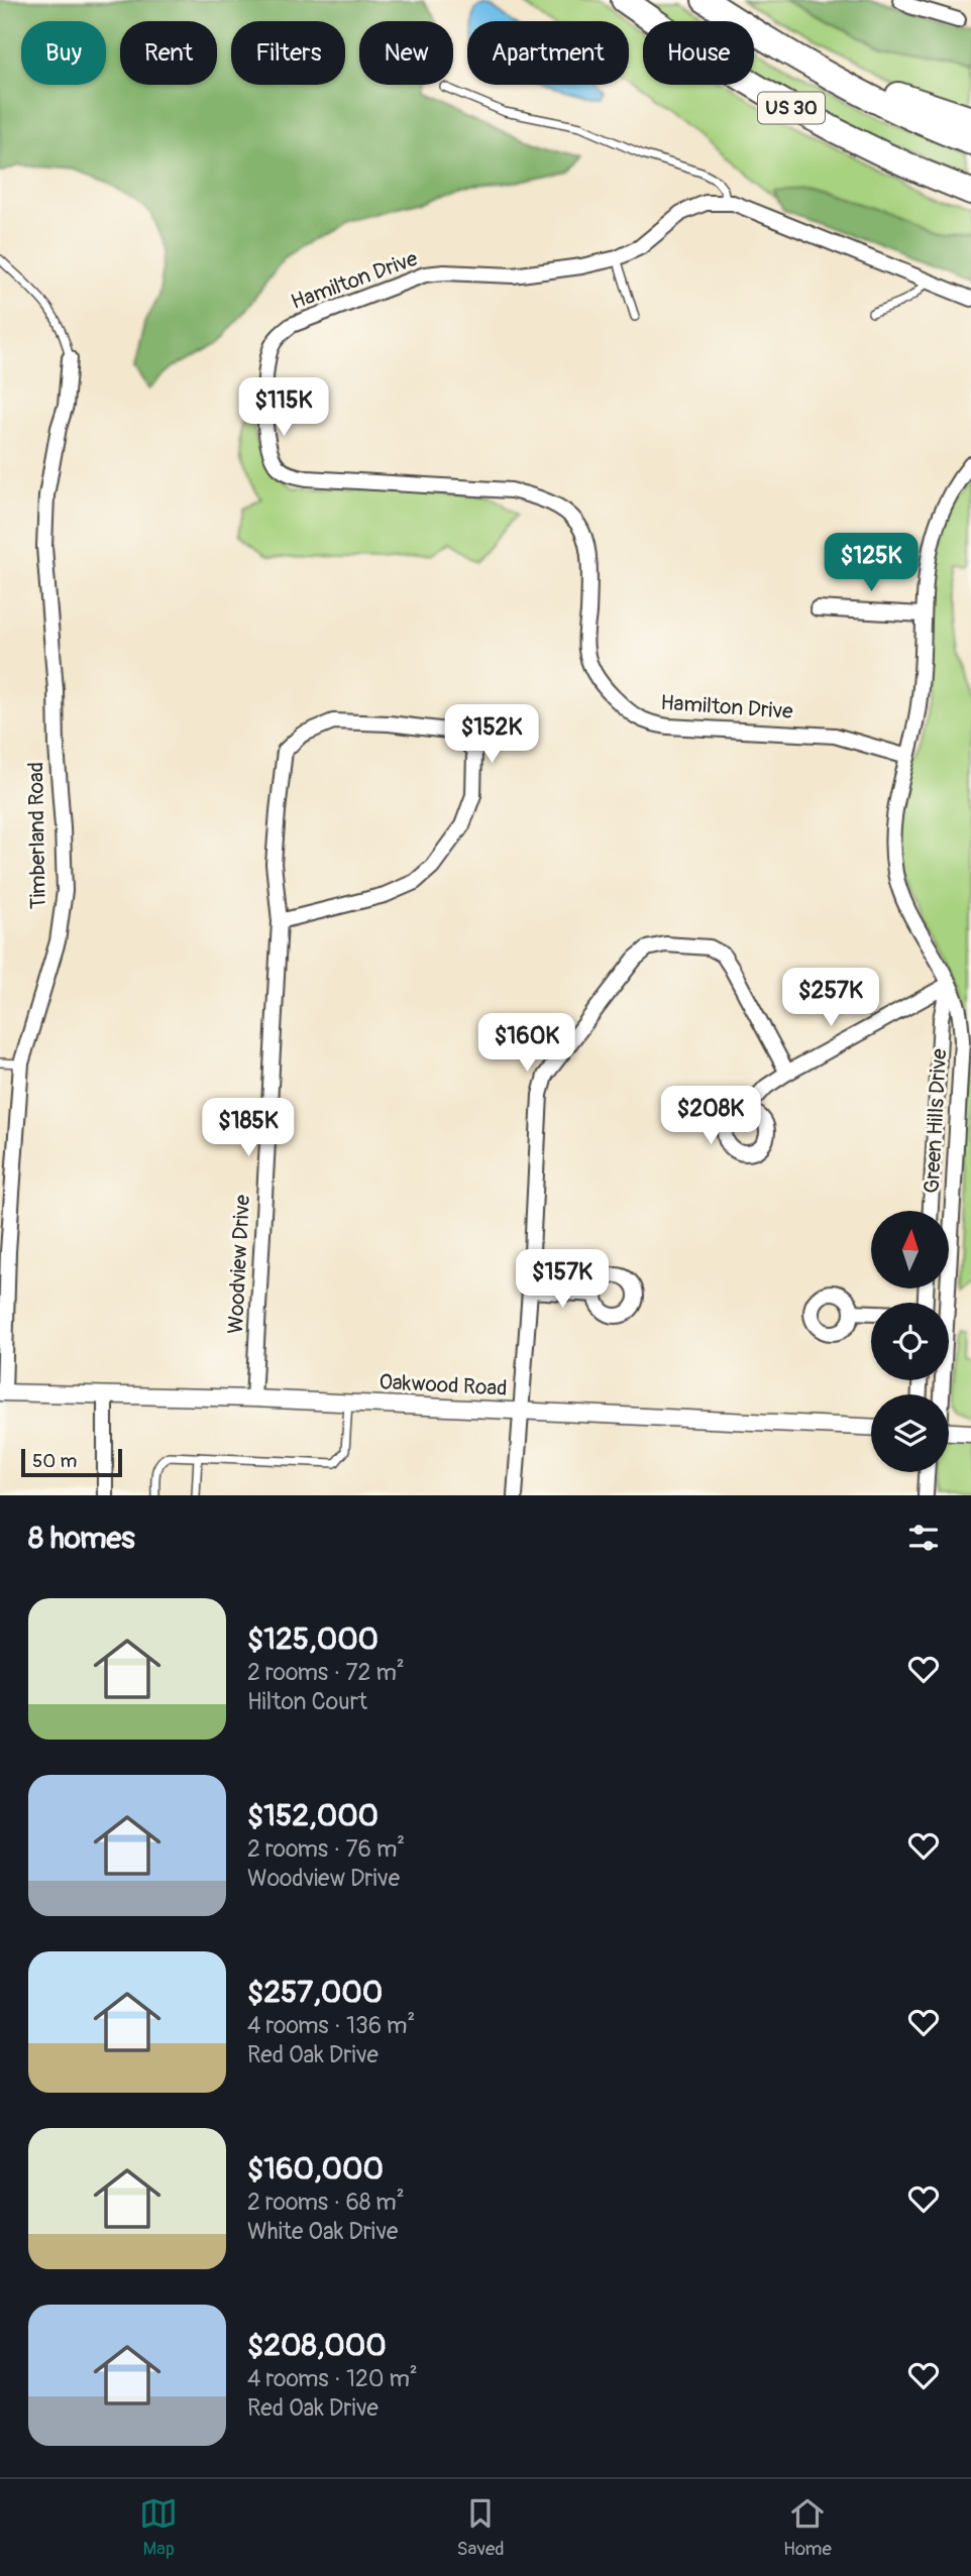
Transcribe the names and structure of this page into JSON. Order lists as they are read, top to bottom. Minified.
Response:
{"streets":{"highway":["US 30"],"street":["Hamilton Drive","Timberland Road","Green Hills Drive","Woodview Drive","Oakwood Road"]},"crossings":[["Hamilton Drive","Green Hills Drive"],["Timberland Road","Oakwood Road"],["Woodview Drive","Oakwood Road"]],"scale_bar":"50 m","north":"top","page":{"chip":["Buy","Rent","Filters","New","Apartment","House"],"price":["$115K","$125K","$152K","$257K","$160K","$208K","$185K","$157K"],"scale":"50 m","heading":"8 homes","list":[{"name":"$125,000","note":"2 rooms · 72 m² · Hilton Court"},{"name":"$152,000","note":"2 rooms · 76 m² · Woodview Drive"},{"name":"$257,000","note":"4 rooms · 136 m² · Red Oak Drive"},{"name":"$160,000","note":"2 rooms · 68 m² · White Oak Drive"},{"name":"$208,000","note":"4 rooms · 120 m² · Red Oak Drive"}],"tabs":["Map","Saved","Home"]}}
